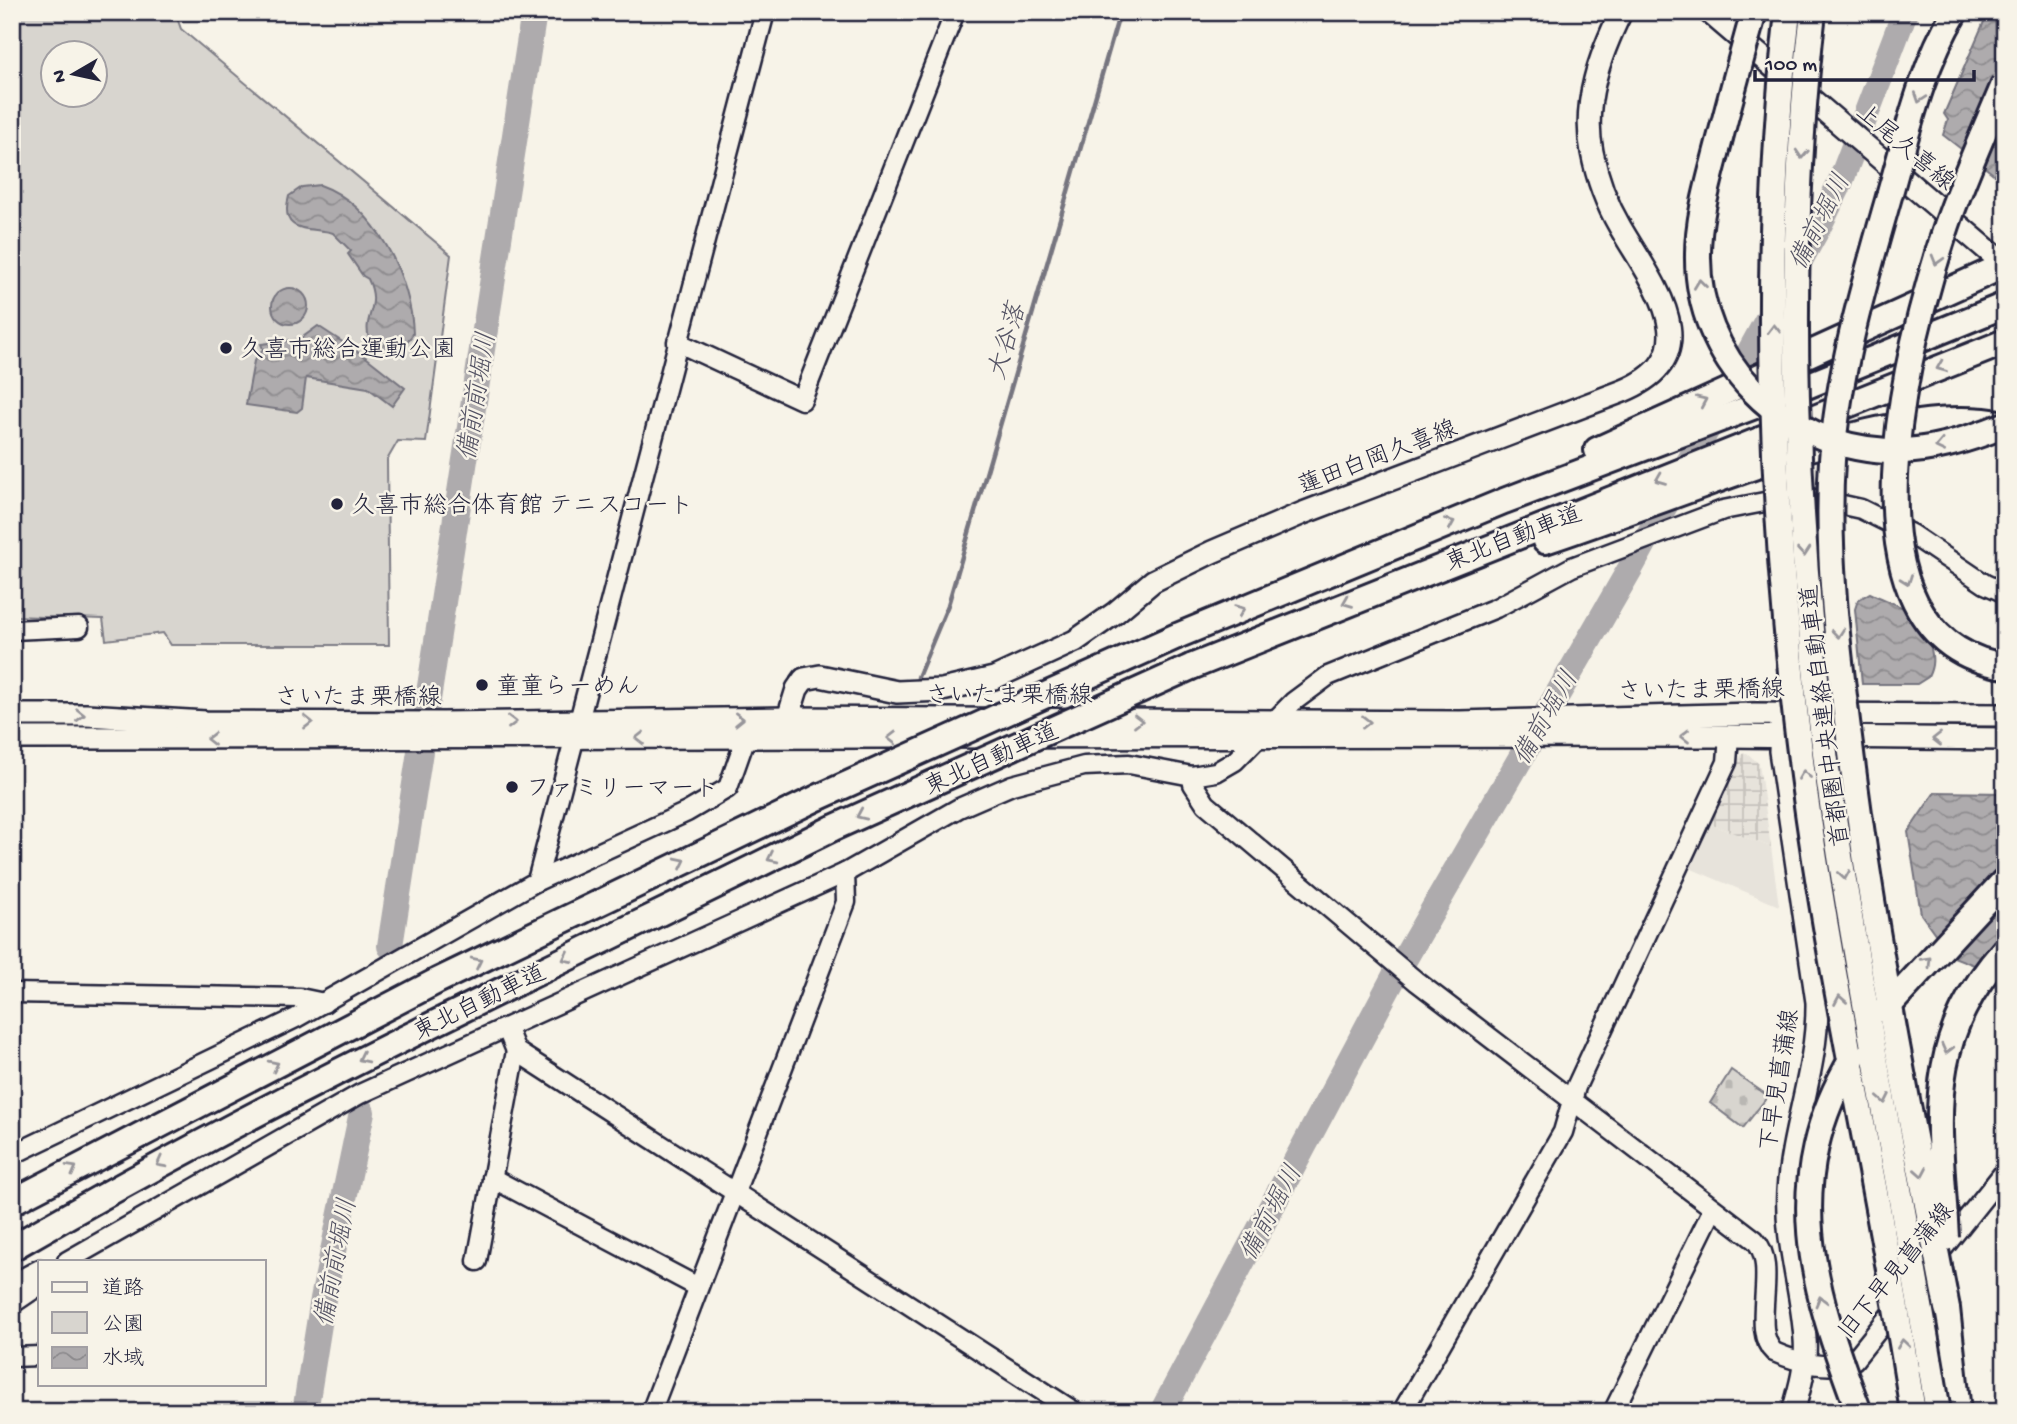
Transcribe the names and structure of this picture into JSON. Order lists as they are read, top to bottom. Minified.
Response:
{"streets":{"highway":["東北自動車道","首都圏中央連絡自動車道"],"main road":["上尾久喜線","蓮田白岡久喜線","さいたま栗橋線","下早見菖蒲線"],"street":["旧下早見菖蒲線"]},"crossings":[["蓮田白岡久喜線","さいたま栗橋線"],["さいたま栗橋線","下早見菖蒲線"],["下早見菖蒲線","旧下早見菖蒲線"]],"water":["備前堀川","大谷落","備前前堀川"],"places":["久喜市総合運動公園","久喜市総合体育館 テニスコート","童童らーめん","ファミリーマート"],"legend":["道路","公園","水域"],"scale_bar":"100 m","north":"left"}
